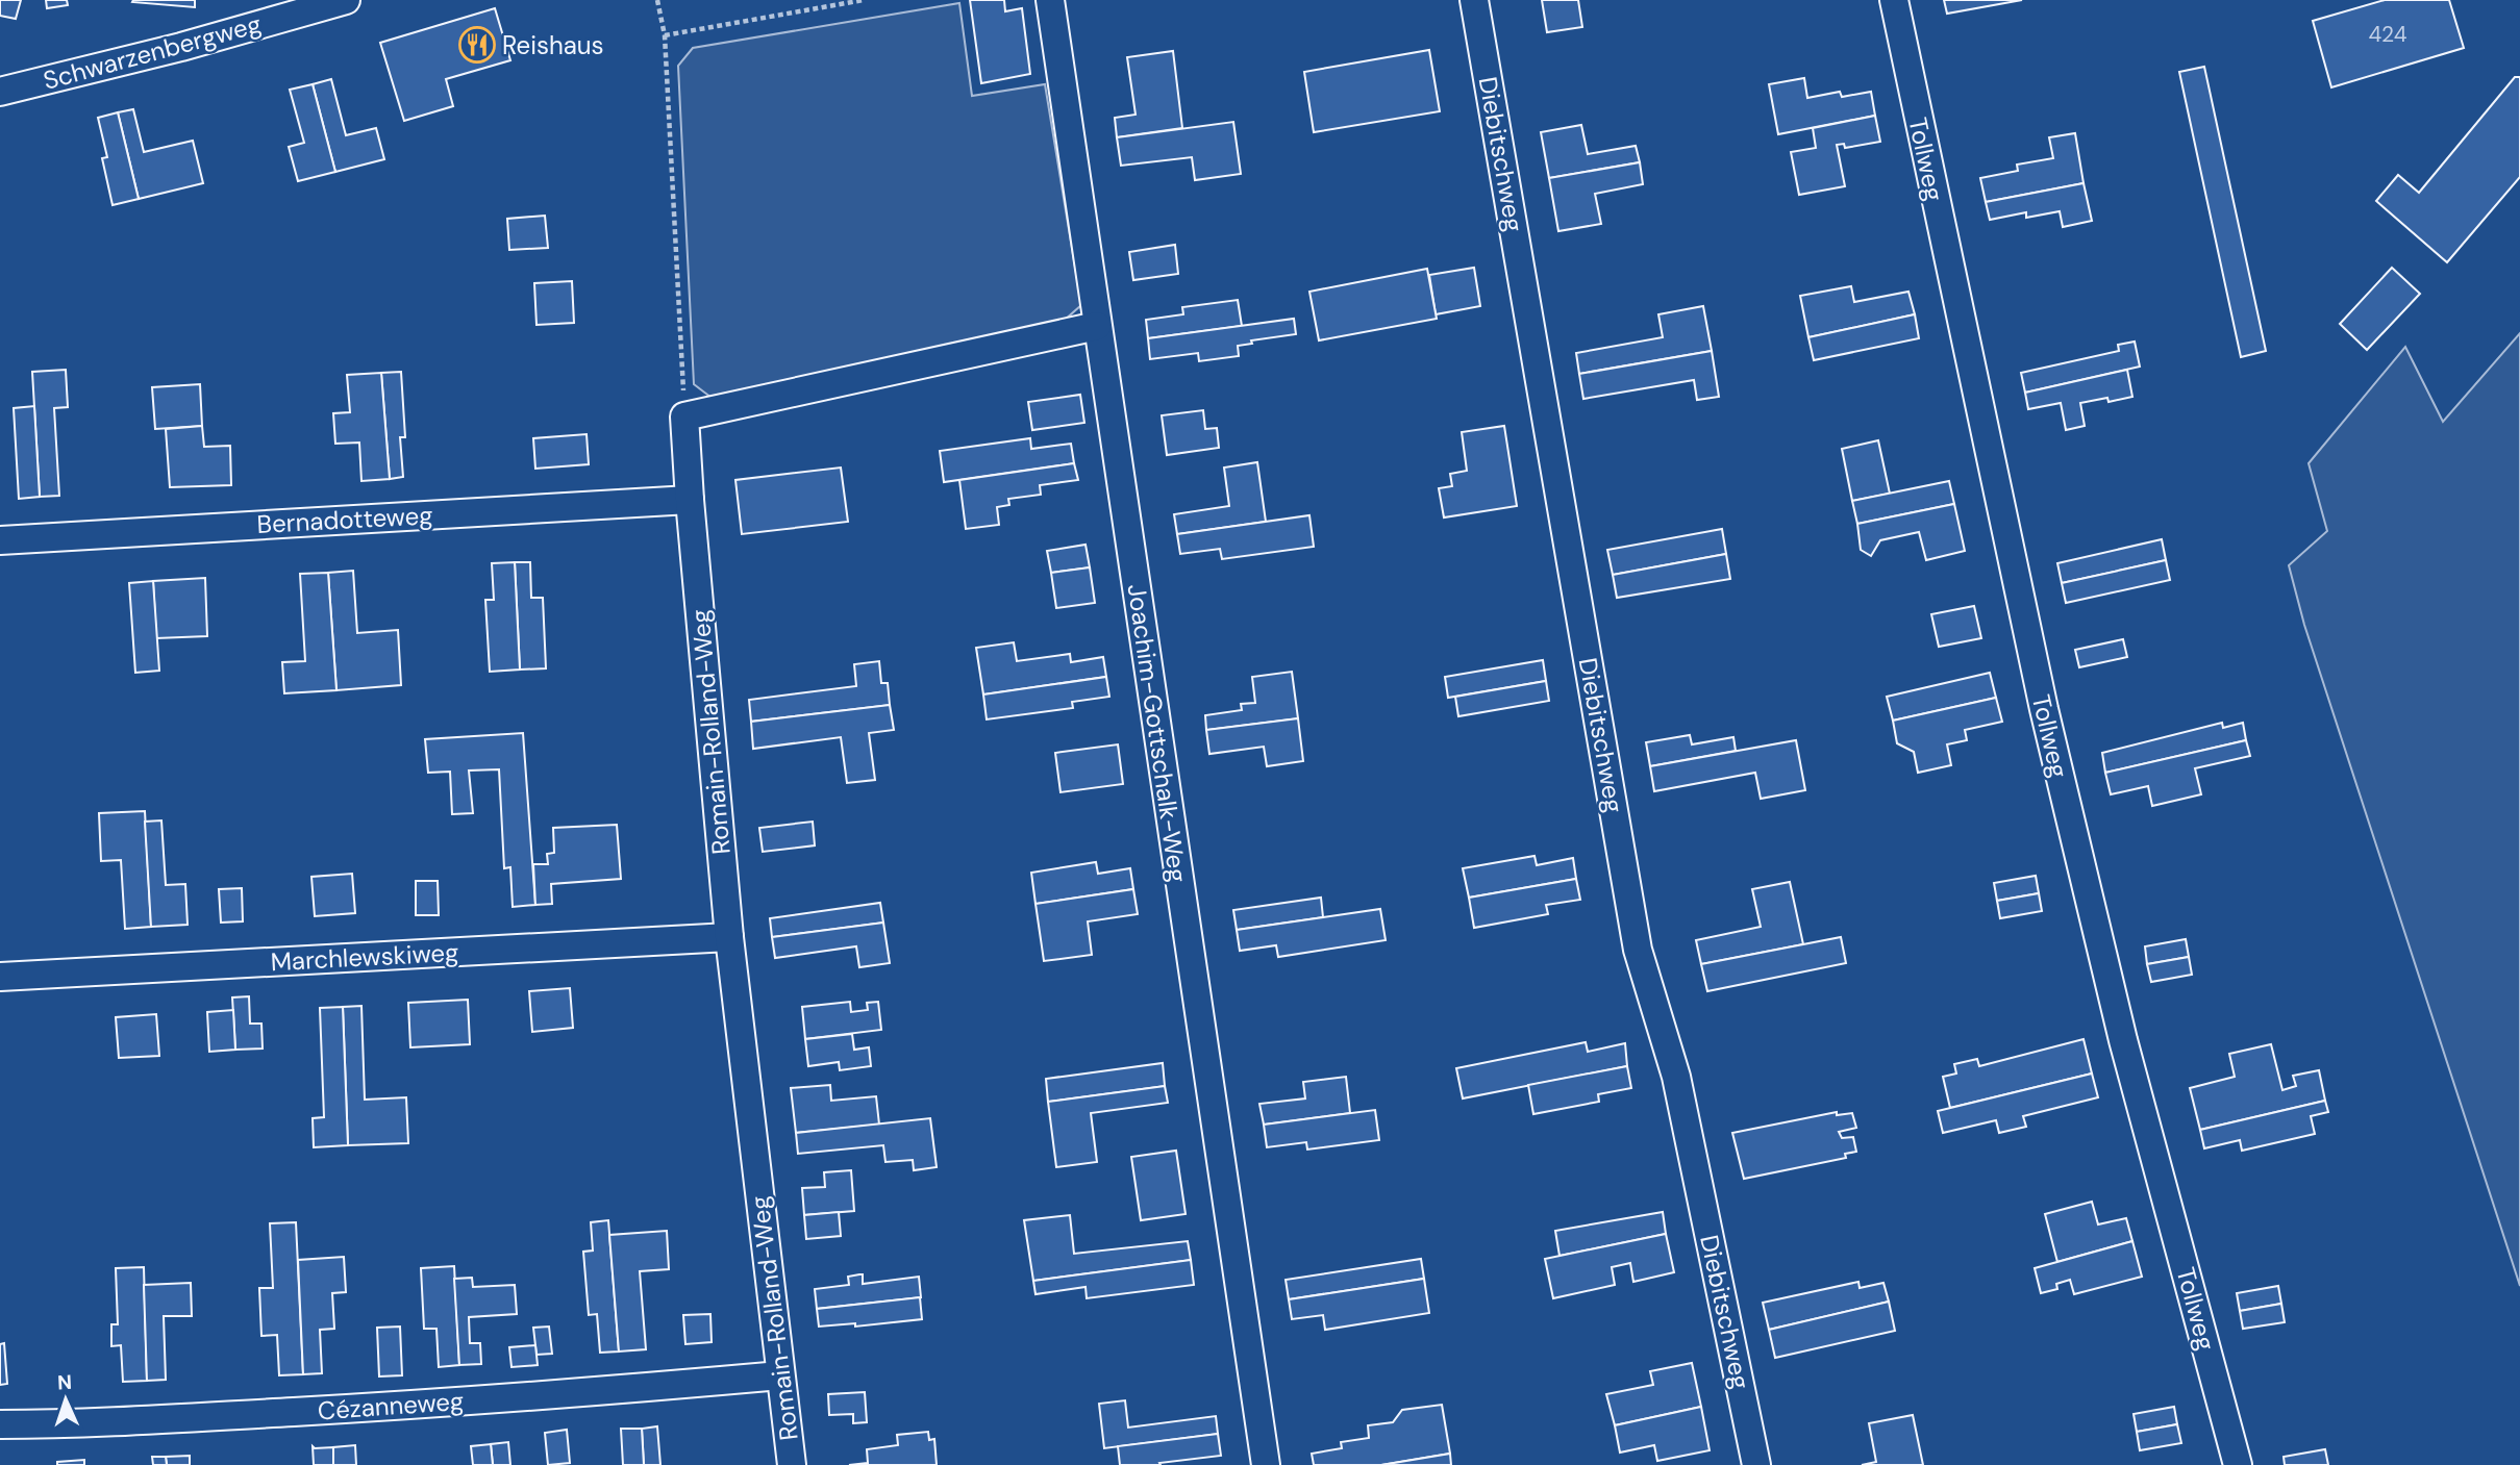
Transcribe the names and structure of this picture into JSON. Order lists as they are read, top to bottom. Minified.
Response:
{"streets":{"street":["Schwarzenbergweg","Diebitschweg","Tollweg","Bernadotteweg","Romain-Rolland-Weg","Joachim-Gottschalk-Weg","Marchlewskiweg","Cézanneweg"]},"crossings":[["Bernadotteweg","Romain-Rolland-Weg"],["Romain-Rolland-Weg","Marchlewskiweg"],["Romain-Rolland-Weg","Cézanneweg"]],"places":{"restaurant":["Reishaus"]},"house_numbers":["424"],"north":"top"}
